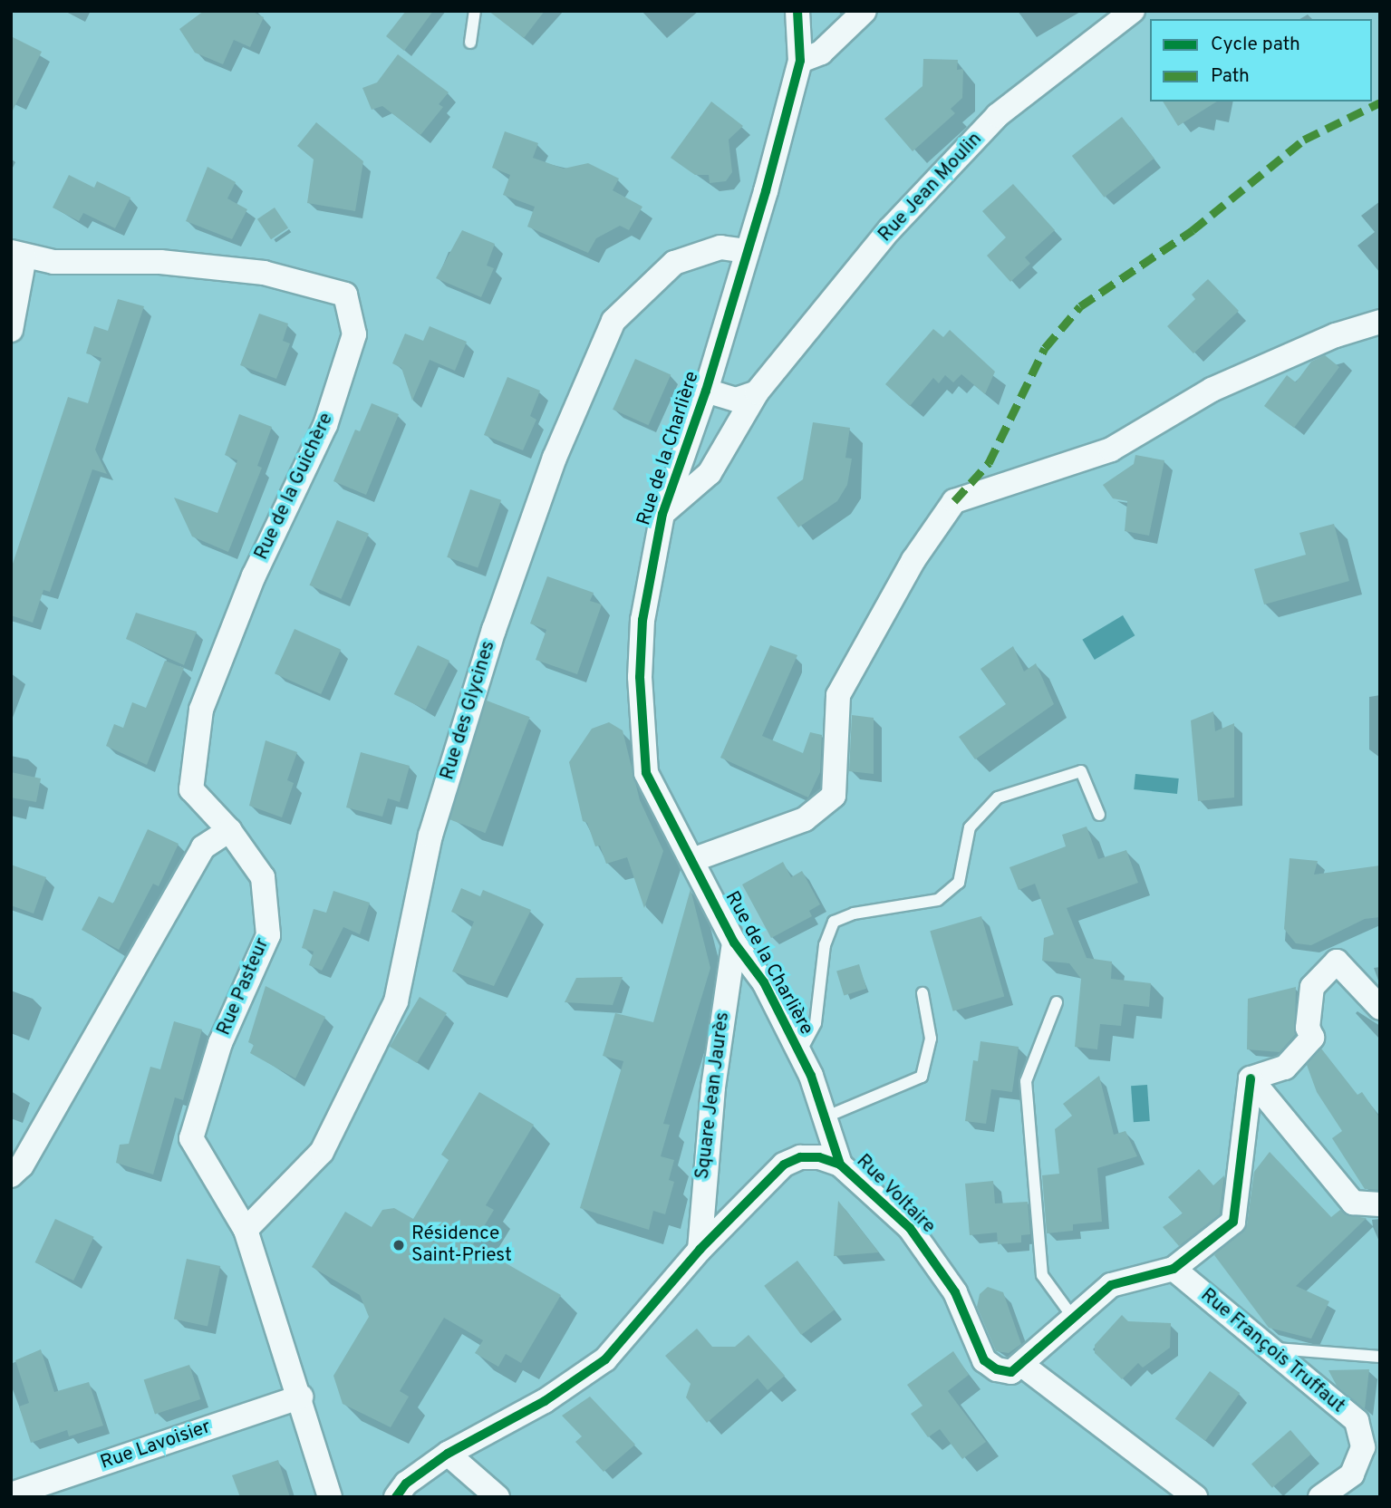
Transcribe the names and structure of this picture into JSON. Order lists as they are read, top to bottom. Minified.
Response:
{"streets":{"street":["Rue Jean Moulin","Rue de la Charlière","Rue de la Guichère","Rue des Glycines","Rue Pasteur","Square Jean Jaurès","Rue Voltaire","Rue François Truffaut","Rue Lavoisier"]},"crossings":[["Rue Jean Moulin","Rue de la Charlière"],["Rue de la Charlière","Rue des Glycines"],["Rue de la Charlière","Square Jean Jaurès"],["Rue de la Charlière","Rue Voltaire"],["Rue de la Guichère","Rue Pasteur"],["Rue des Glycines","Rue Pasteur"],["Rue Pasteur","Rue Lavoisier"],["Square Jean Jaurès","Rue Voltaire"]],"places":["Résidence Saint-Priest"],"legend":["Cycle path","Path"]}
